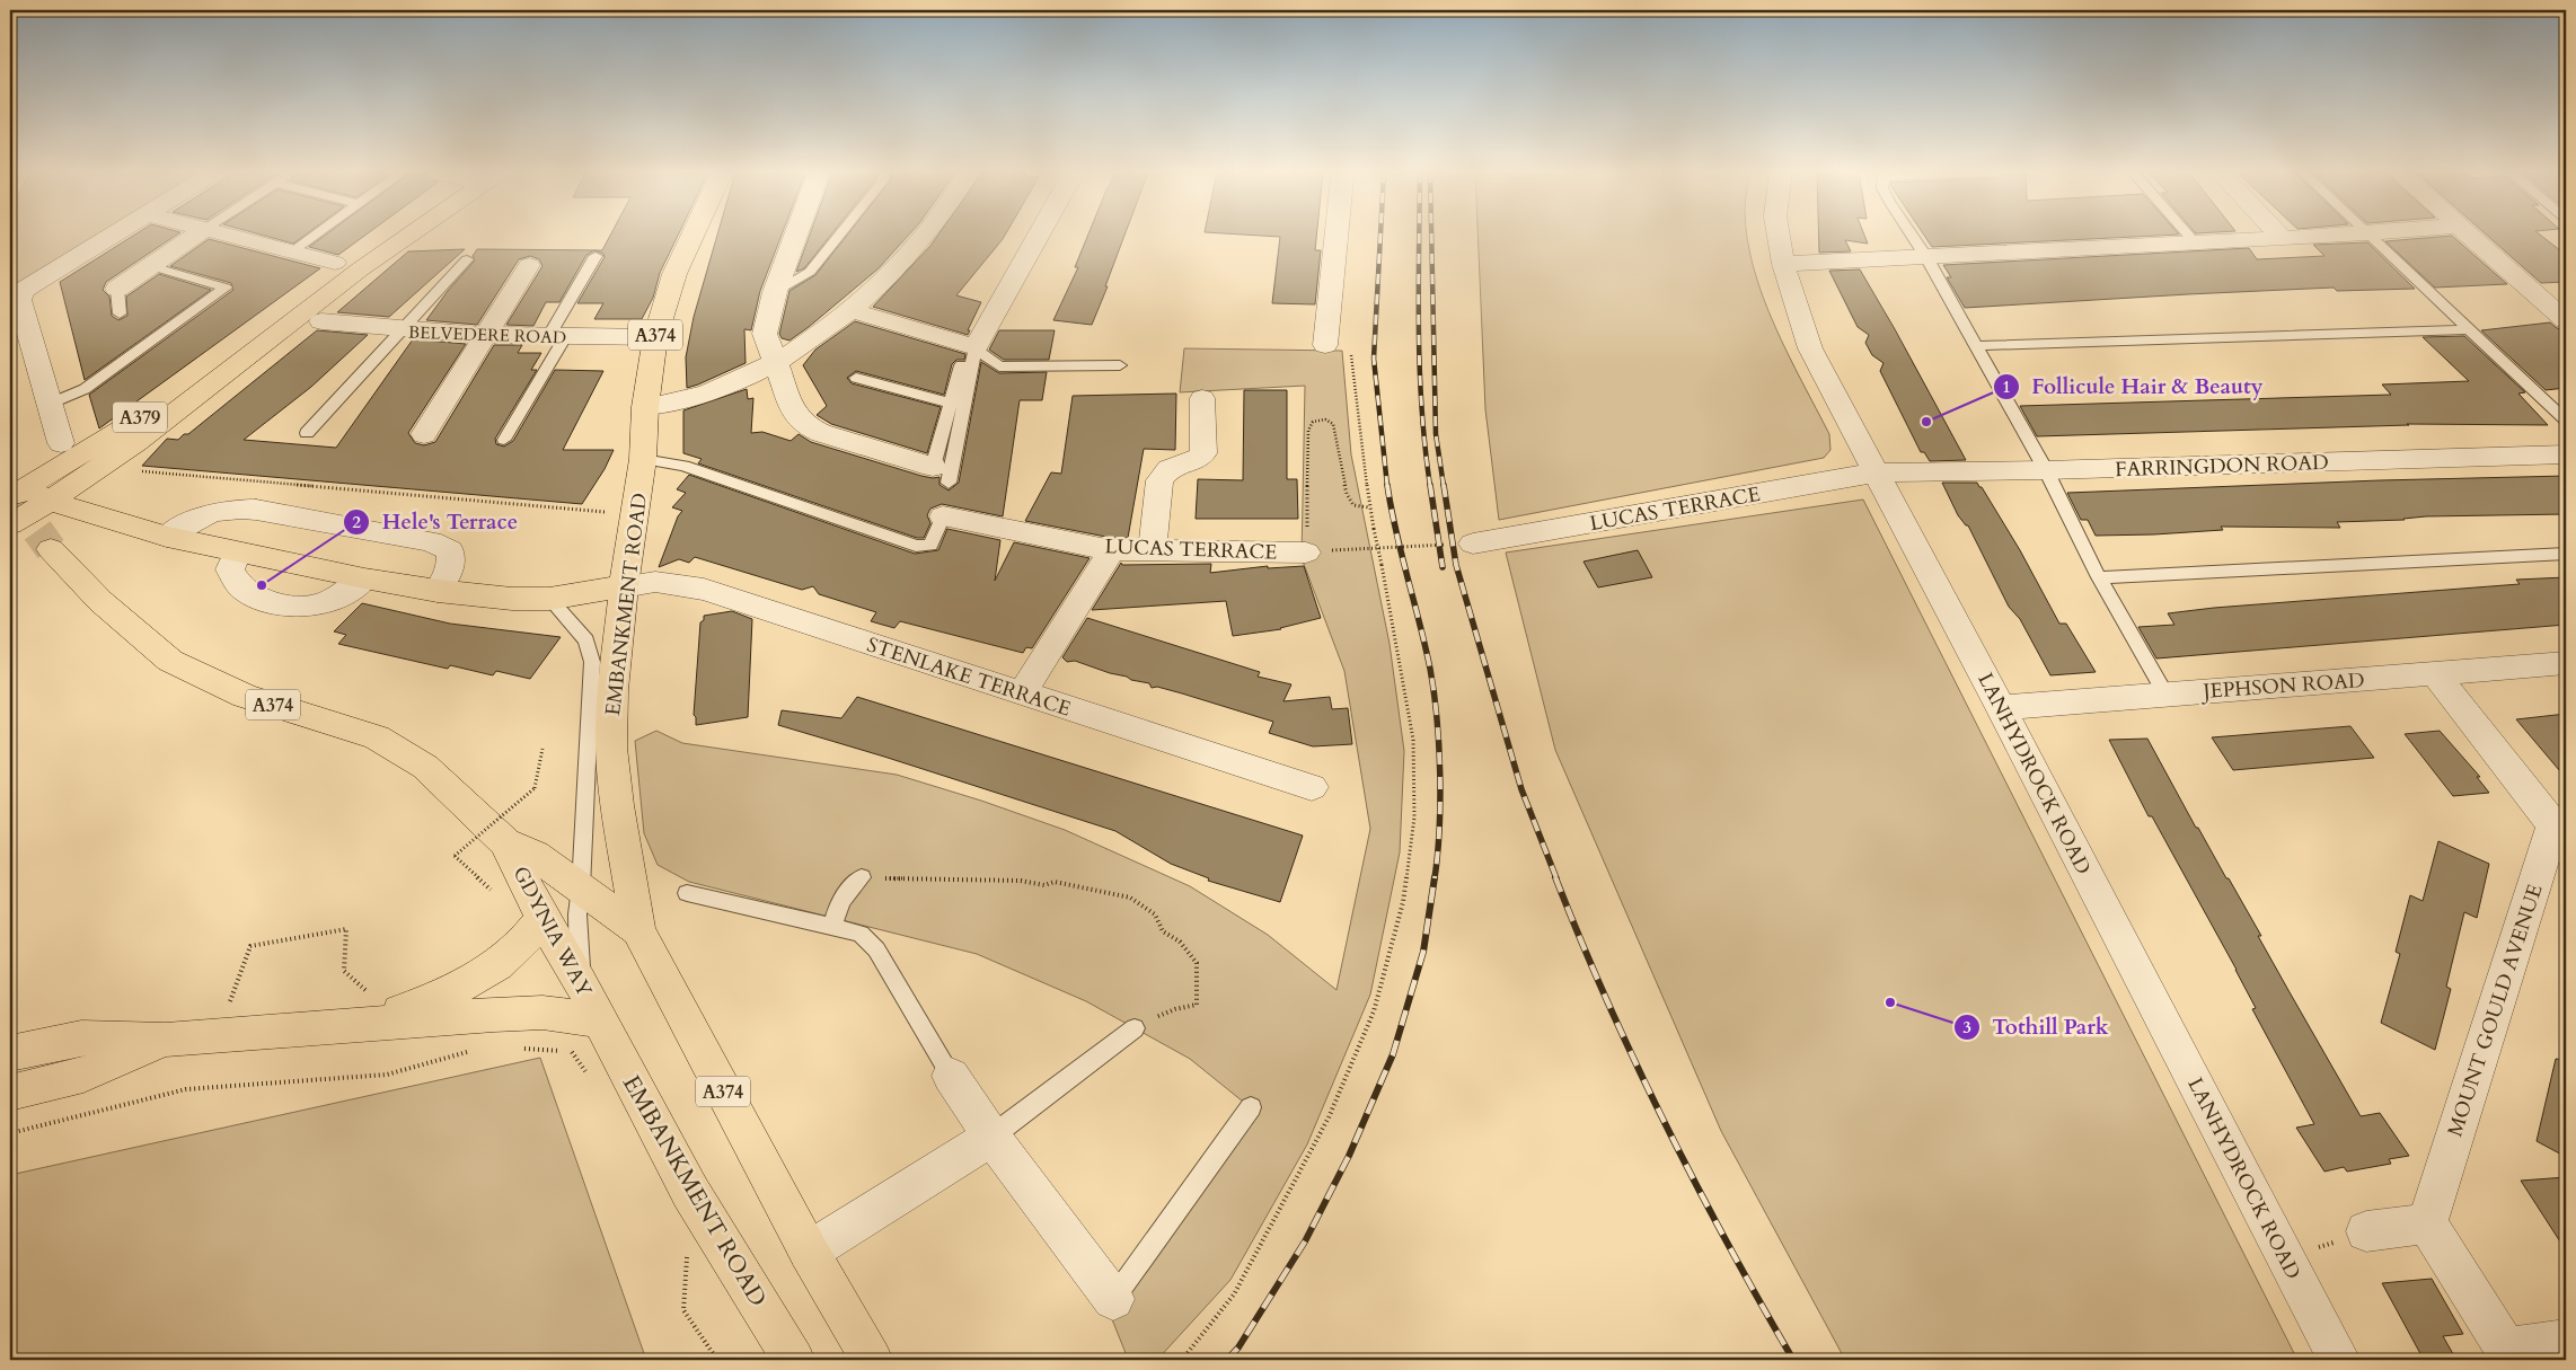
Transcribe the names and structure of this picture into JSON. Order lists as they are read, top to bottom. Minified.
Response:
{"streets":{"main road":["A374","A379","EMBANKMENT ROAD","GDYNIA WAY"],"street":["BELVEDERE ROAD","FARRINGDON ROAD","LUCAS TERRACE","STENLAKE TERRACE","JEPHSON ROAD","LANHYDROCK ROAD","MOUNT GOULD AVENUE"]},"crossings":[["BELVEDERE ROAD","EMBANKMENT ROAD"],["FARRINGDON ROAD","LUCAS TERRACE"],["FARRINGDON ROAD","LANHYDROCK ROAD"],["LUCAS TERRACE","LANHYDROCK ROAD"],["EMBANKMENT ROAD","STENLAKE TERRACE"],["EMBANKMENT ROAD","GDYNIA WAY"],["JEPHSON ROAD","LANHYDROCK ROAD"],["JEPHSON ROAD","MOUNT GOULD AVENUE"]],"places":["Follicule Hair & Beauty","Hele's Terrace","Tothill Park"]}
